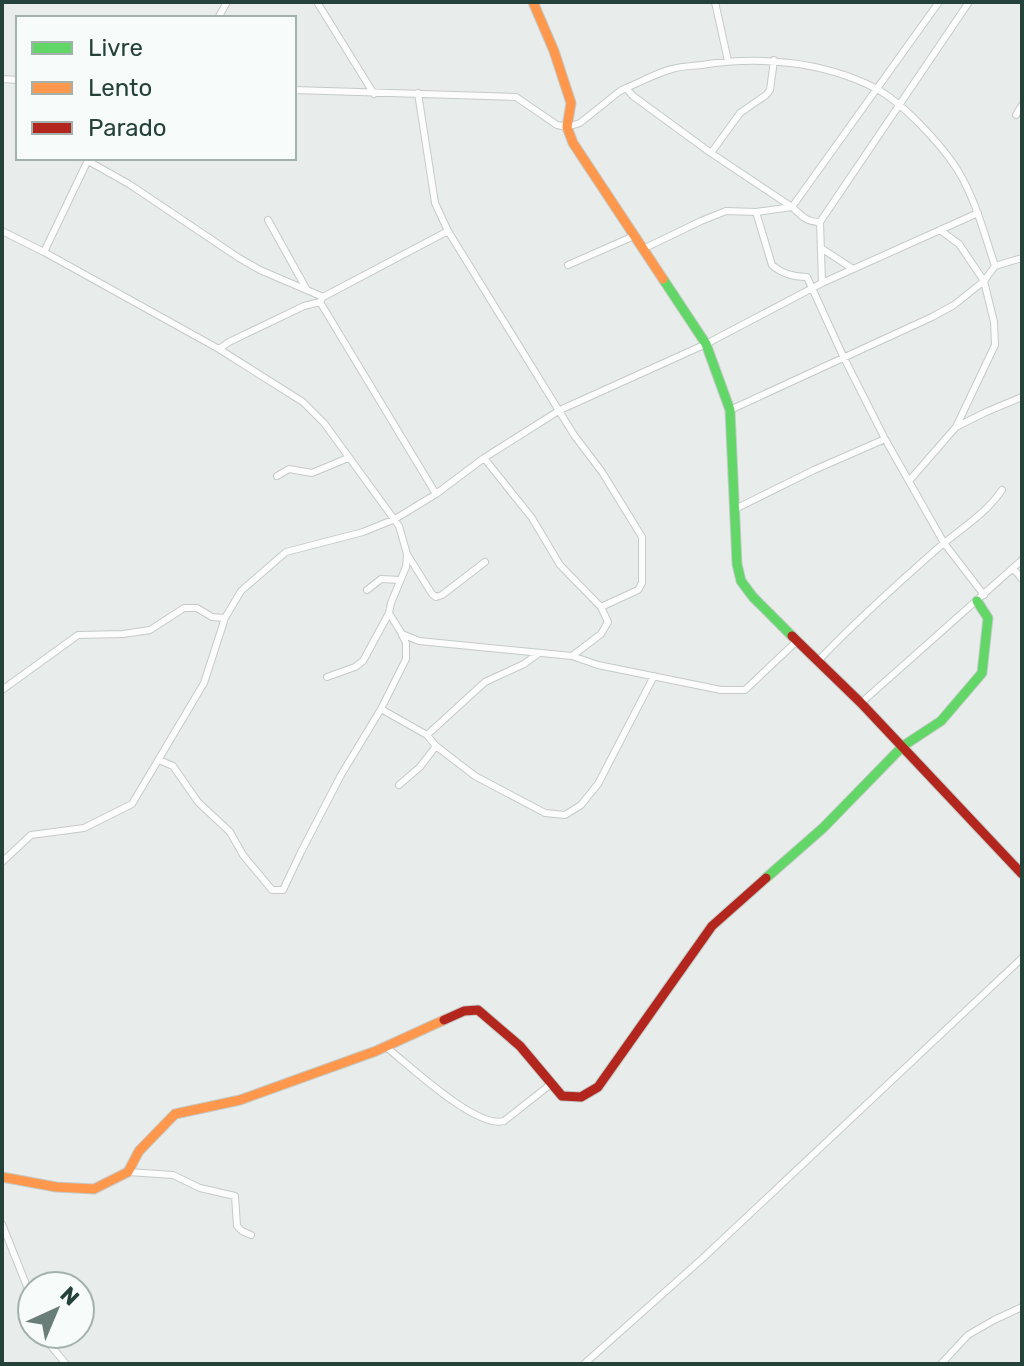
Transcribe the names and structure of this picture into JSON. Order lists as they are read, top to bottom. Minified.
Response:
{"legend":["Livre","Lento","Parado"],"north":"top right"}
